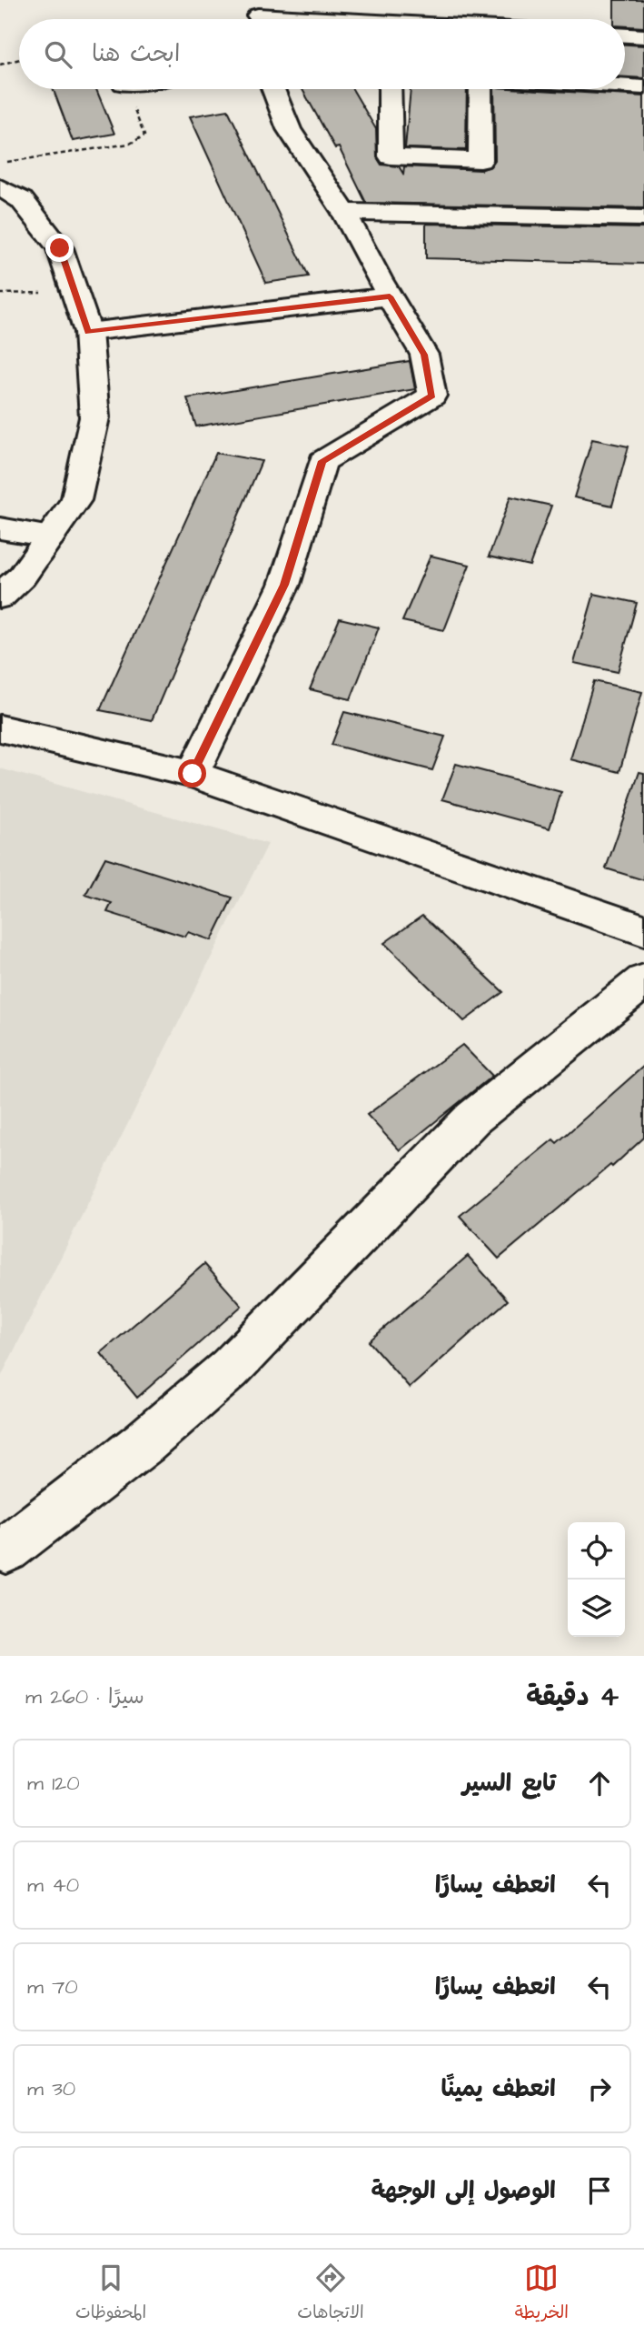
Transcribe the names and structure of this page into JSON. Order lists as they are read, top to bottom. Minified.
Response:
{"page":{"search":"ابحث هنا","heading":["4 دقيقة","سيرًا · 260 m"],"list":[["تابع السير","120 m"],["انعطف يسارًا","40 m"],["انعطف يسارًا","70 m"],["انعطف يمينًا","30 m"],"الوصول إلى الوجهة"],"nav":["الخريطة","الاتجاهات","المحفوظات"]}}
